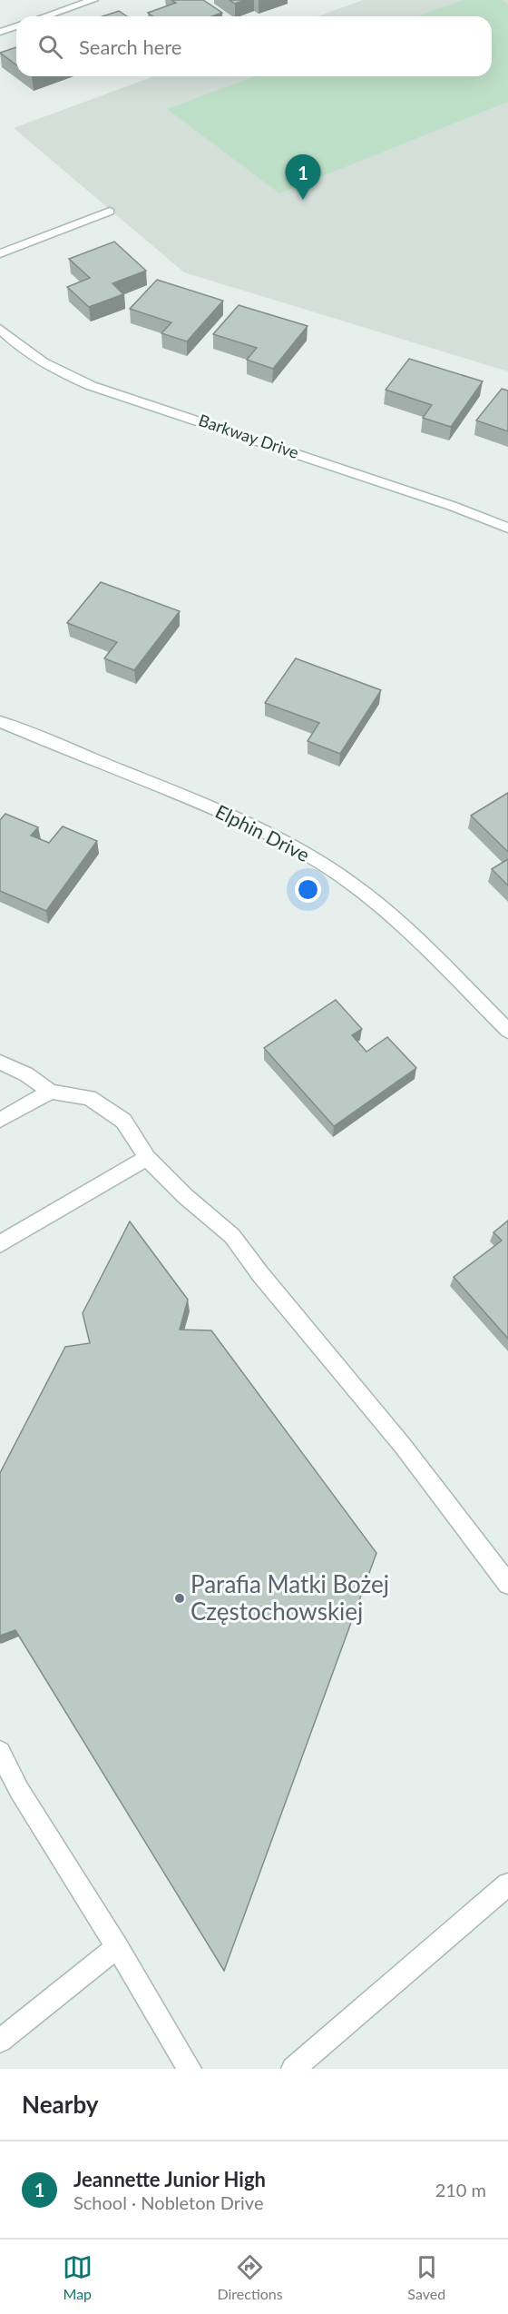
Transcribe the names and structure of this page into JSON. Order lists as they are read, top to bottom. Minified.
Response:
{"streets":{"street":["Barkway Drive","Elphin Drive"]},"places":["Parafia Matki Bożej Częstochowskiej"],"page":{"search":"Search here","pins":"1","heading":"Nearby","list":[{"mark":"1","name":"Jeannette Junior High","note":"School · Nobleton Drive","value":"210 m"}],"nav":["Map","Directions","Saved"]}}
